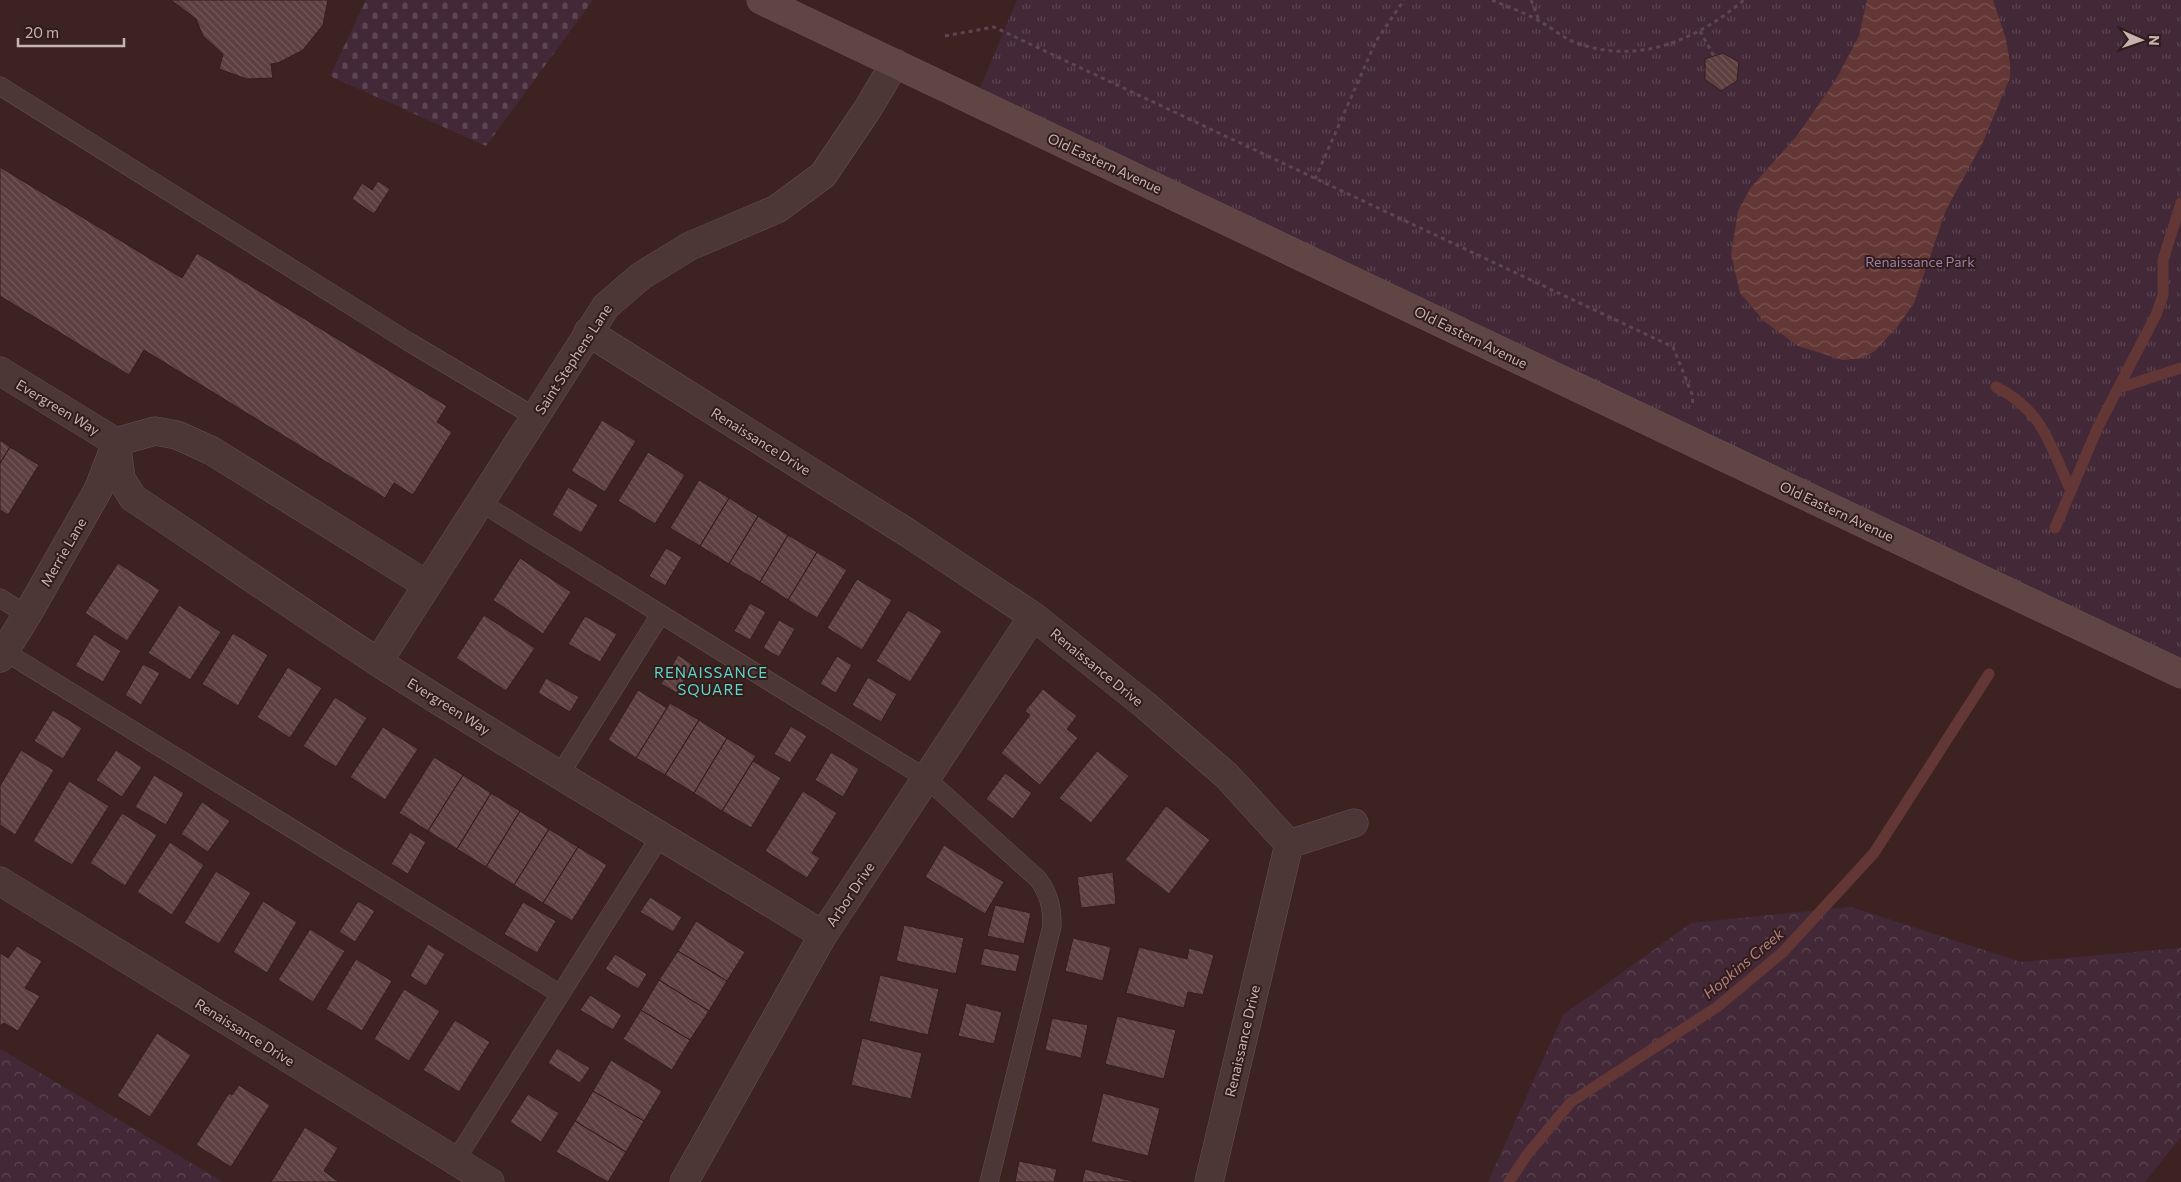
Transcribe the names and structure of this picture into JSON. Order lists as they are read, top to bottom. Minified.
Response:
{"streets":{"street":["Old Eastern Avenue","Saint Stephens Lane","Evergreen Way","Renaissance Drive","Merrie Lane","Arbor Drive"]},"crossings":[["Old Eastern Avenue","Saint Stephens Lane"],["Saint Stephens Lane","Evergreen Way"],["Saint Stephens Lane","Renaissance Drive"],["Evergreen Way","Merrie Lane"],["Evergreen Way","Arbor Drive"],["Renaissance Drive","Arbor Drive"]],"districts":["RENAISSANCE SQUARE"],"water":["Hopkins Creek"],"parks":["Renaissance Park"],"scale_bar":"20 m","north":"right"}
